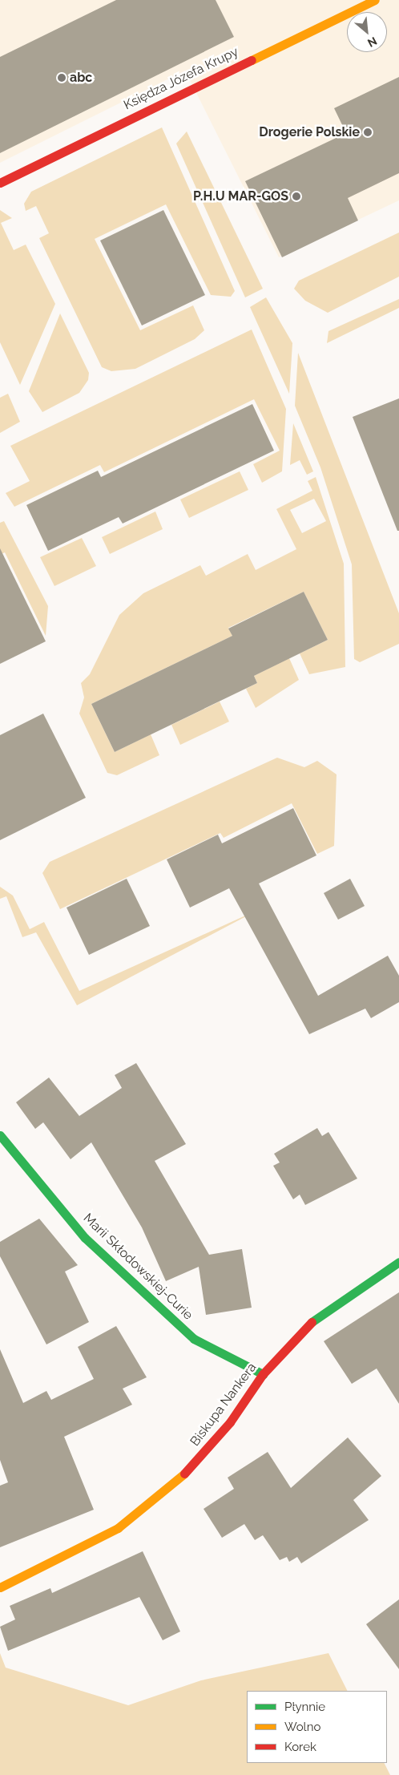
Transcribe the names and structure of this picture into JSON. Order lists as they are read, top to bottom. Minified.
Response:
{"streets":{"street":["Księdza Józefa Krupy","Marii Skłodowskiej-Curie","Biskupa Nankera"]},"crossings":[["Marii Skłodowskiej-Curie","Biskupa Nankera"]],"places":["abc","Drogerie Polskie","P.H.U MAR-GOS"],"legend":["Płynnie","Wolno","Korek"],"north":"bottom right"}
